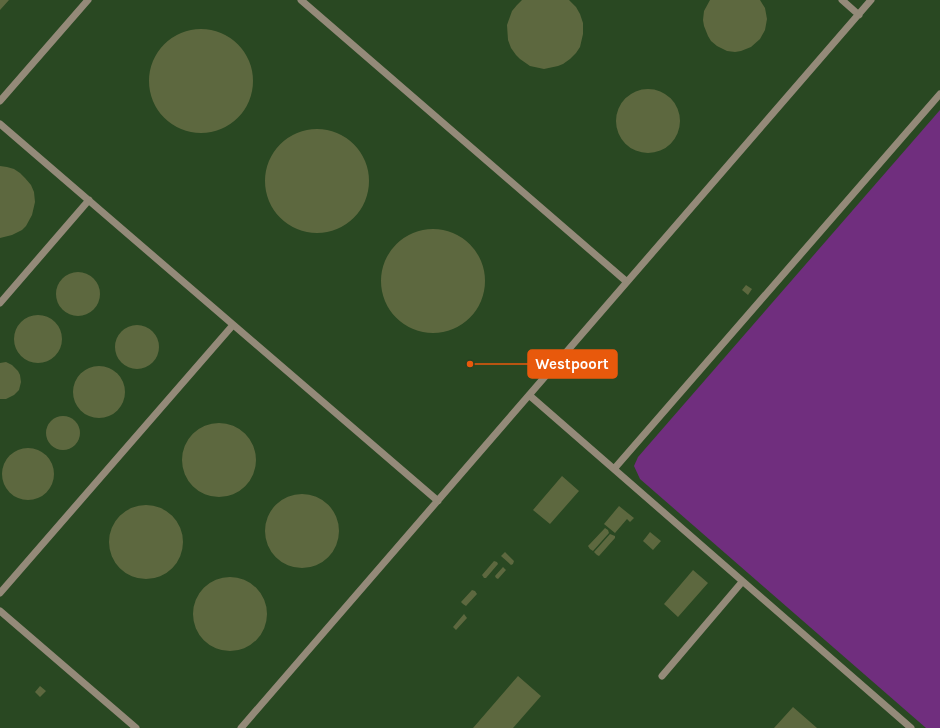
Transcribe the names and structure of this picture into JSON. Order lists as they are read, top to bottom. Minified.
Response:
{"places":["Westpoort"]}
